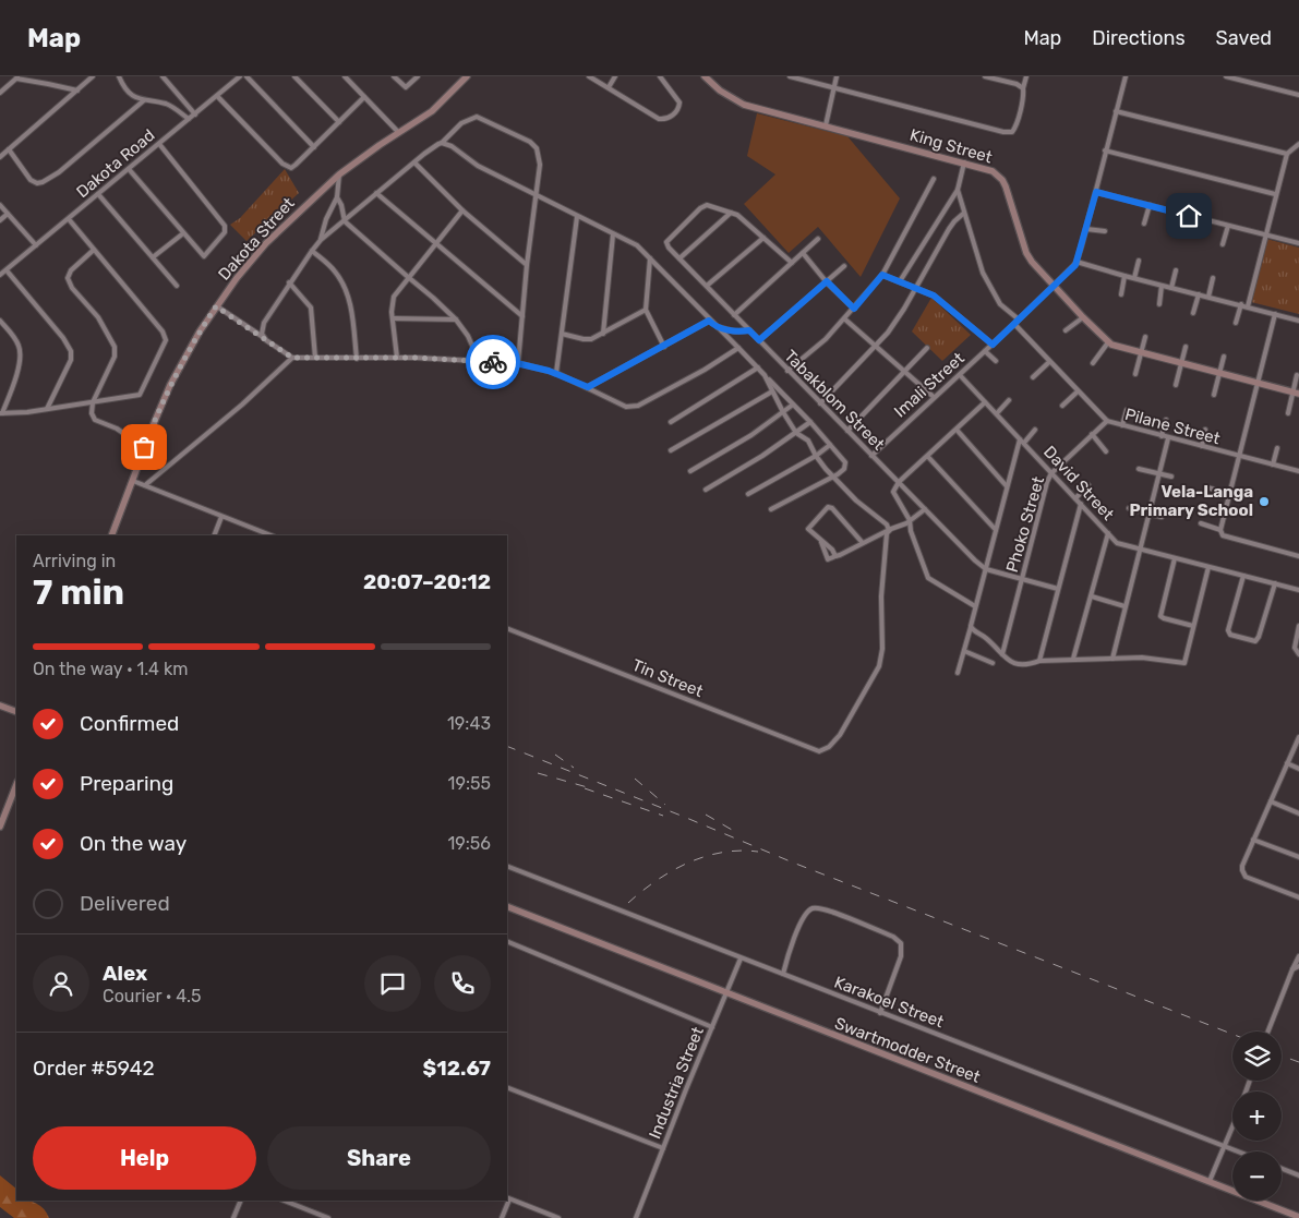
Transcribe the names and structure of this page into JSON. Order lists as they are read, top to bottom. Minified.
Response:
{"streets":{"street":["King Street","Dakota Road","Dakota Street","Imali Street","Tabakblom Street","Pilane Street","David Street","Phoko Street","Tin Street","Karakoel Street","Swartmodder Street","Industria Street"]},"crossings":[["King Street","Imali Street"],["Imali Street","Tabakblom Street"],["Imali Street","Pilane Street"],["Imali Street","David Street"],["Pilane Street","Phoko Street"],["David Street","Phoko Street"],["Karakoel Street","Industria Street"],["Swartmodder Street","Industria Street"]],"places":["Vela-Langa Primary School"],"page":{"header":"Map","nav":["Map","Directions","Saved"],"heading":["7 min","Arriving in","20:07–20:12"],"panel":["Alex","Courier · 4.5","Order #5942","$12.67"],"bar":"On the way · 1.4 km","list":[["Confirmed","19:43"],["Preparing","19:55"],["On the way","19:56"],"Delivered"],"map_buttons":["+","−"],"buttons":["Help","Share"]}}
